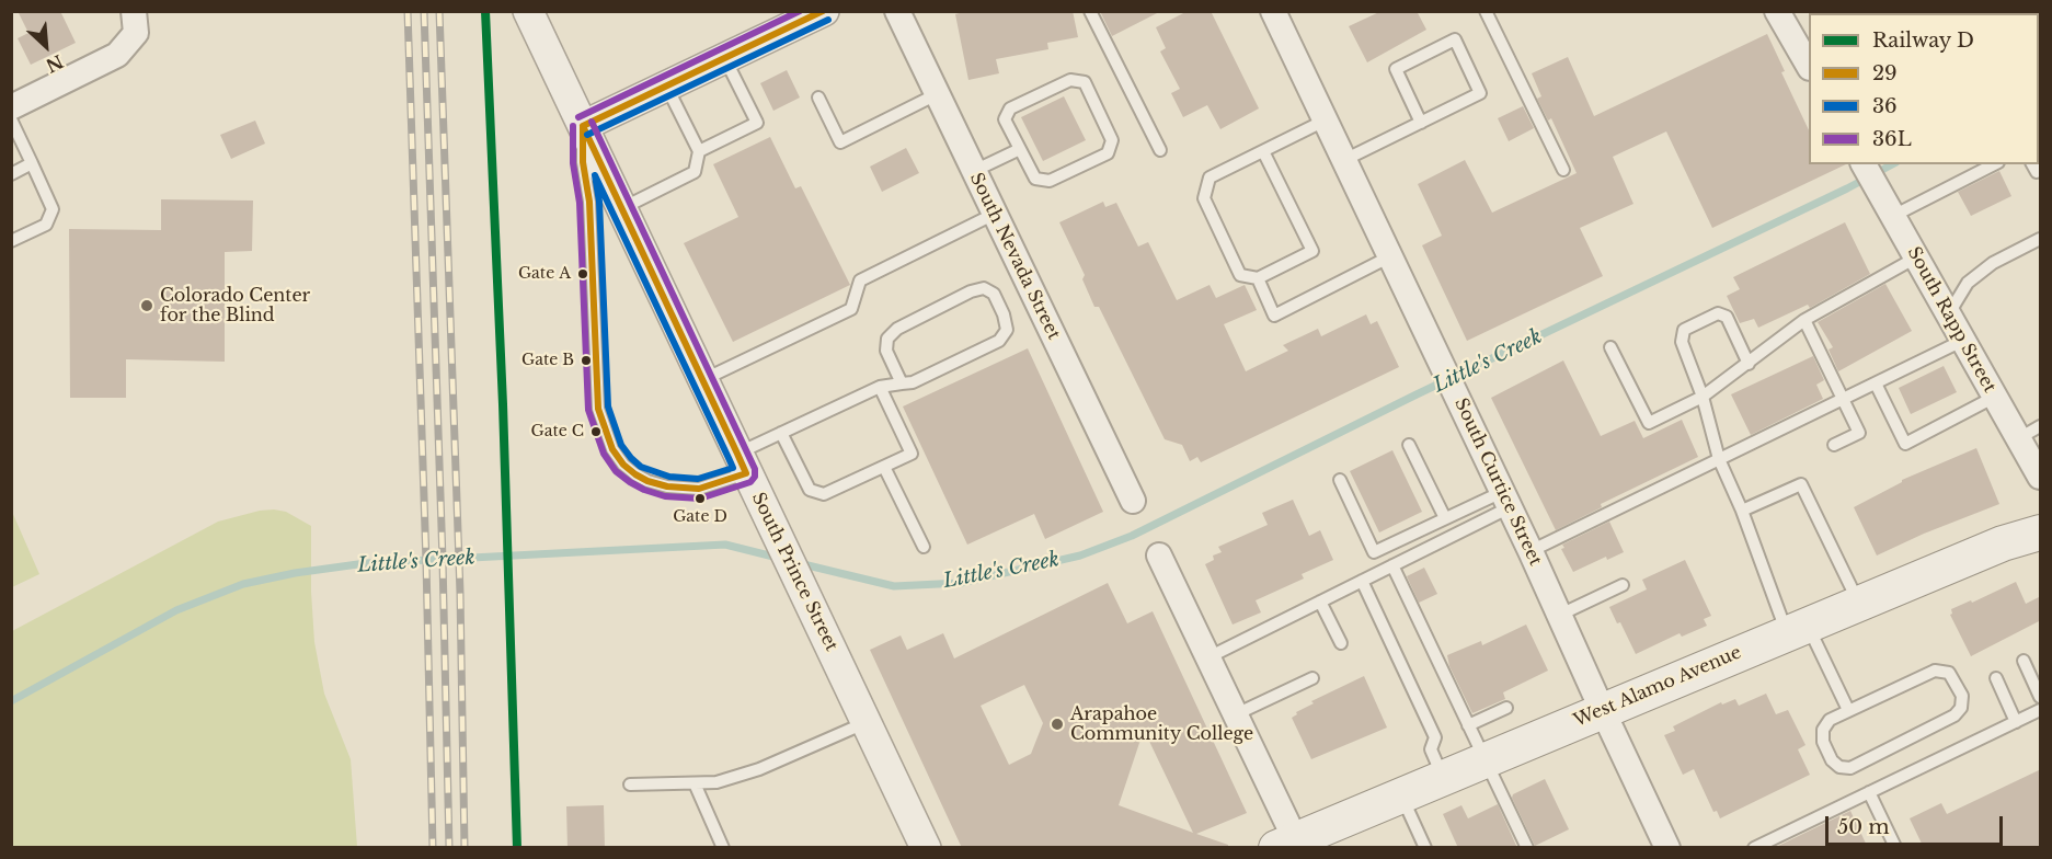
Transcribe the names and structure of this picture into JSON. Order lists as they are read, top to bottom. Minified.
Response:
{"streets":{"main road":["West Alamo Avenue"],"street":["South Nevada Street","South Rapp Street","South Curtice Street","South Prince Street"]},"crossings":[["South Curtice Street","West Alamo Avenue"]],"water":["Little's Creek"],"places":["Gate A","Colorado Center for the Blind","Gate B","Gate C","Gate D","Arapahoe Community College"],"lines":["rail line D","transit line 29","transit line 36L","transit line 36"],"legend":["Railway D","29","36","36L"],"scale_bar":"50 m","north":"bottom right"}
